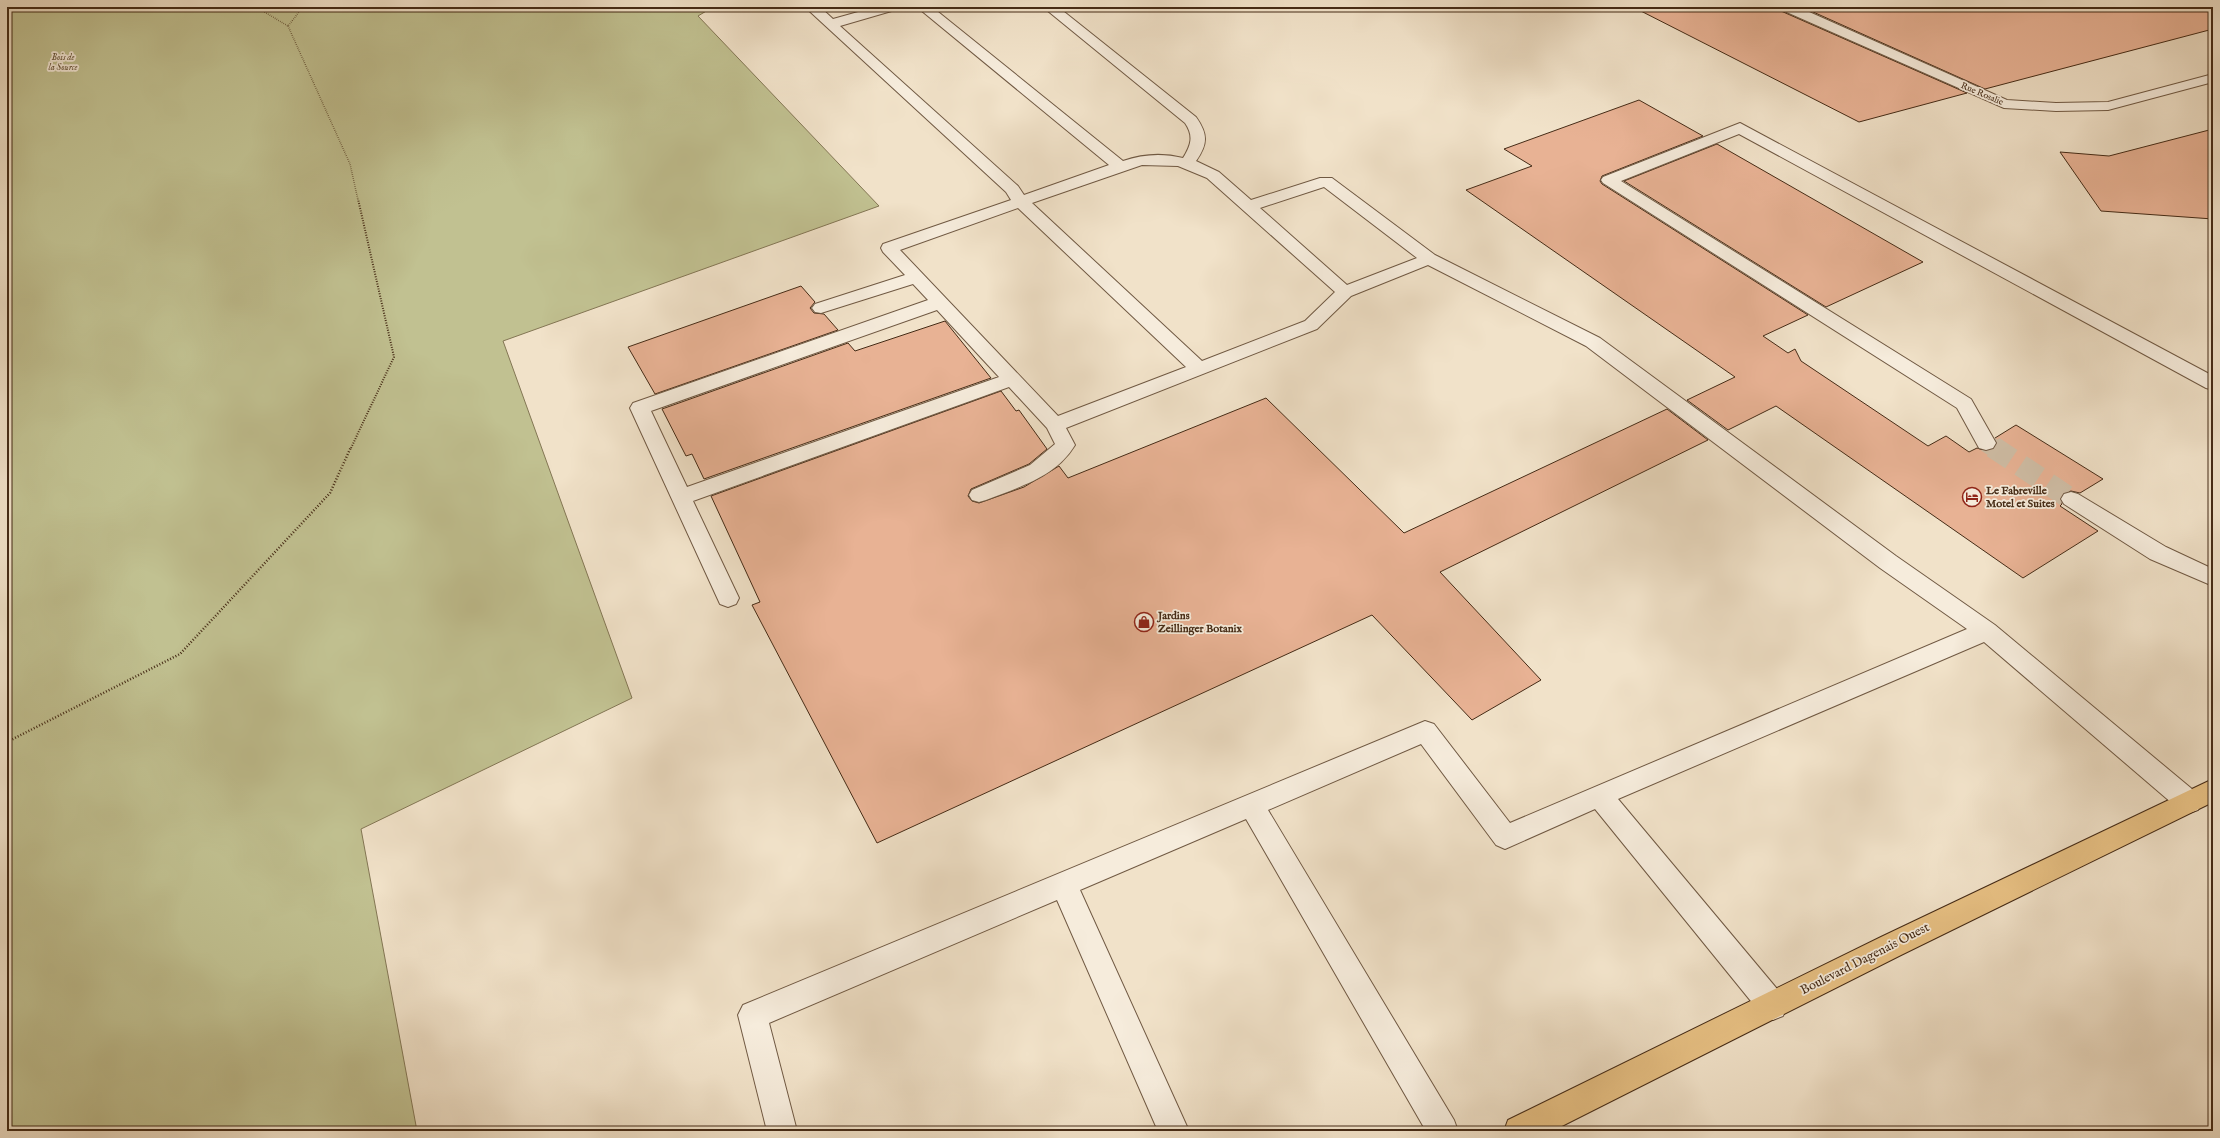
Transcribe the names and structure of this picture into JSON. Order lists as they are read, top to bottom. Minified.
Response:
{"streets":{"main road":["Boulevard Dagenais Ouest"],"street":["Rue Rosalie"]},"parks":["Bois de la Source"],"places":{"hotel":["Le Fabreville Motel et Suites"],"shop":["Jardins Zeillinger Botanix"]}}
